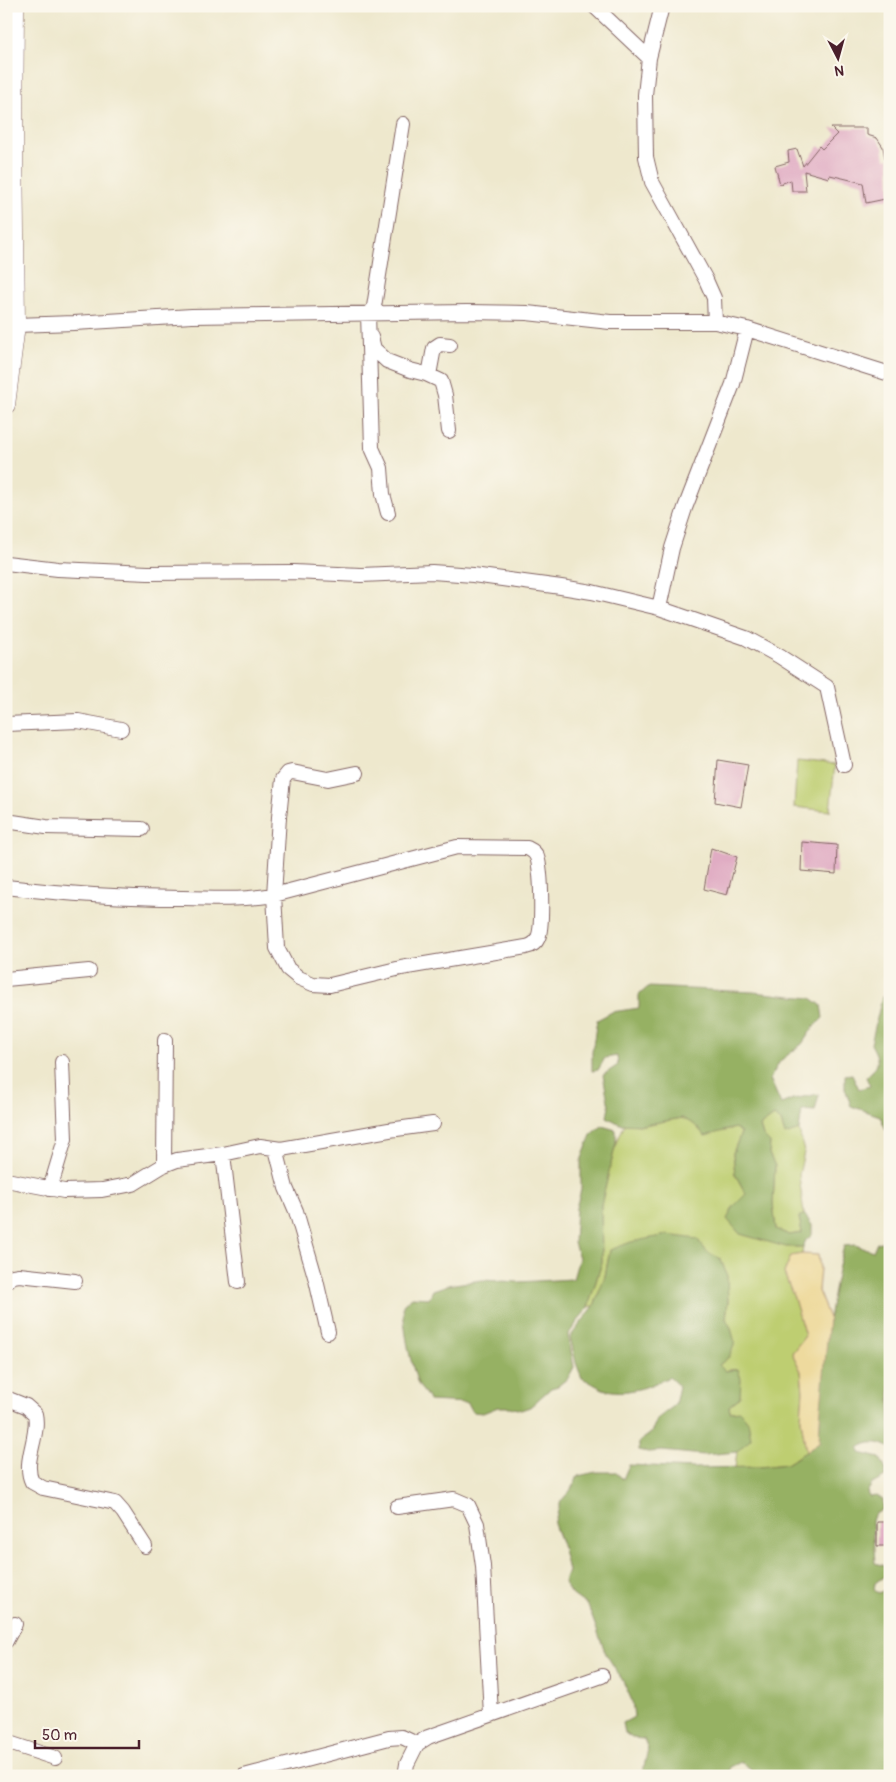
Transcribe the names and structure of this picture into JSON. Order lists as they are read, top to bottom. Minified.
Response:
{"scale_bar":"50 m","north":"bottom"}
